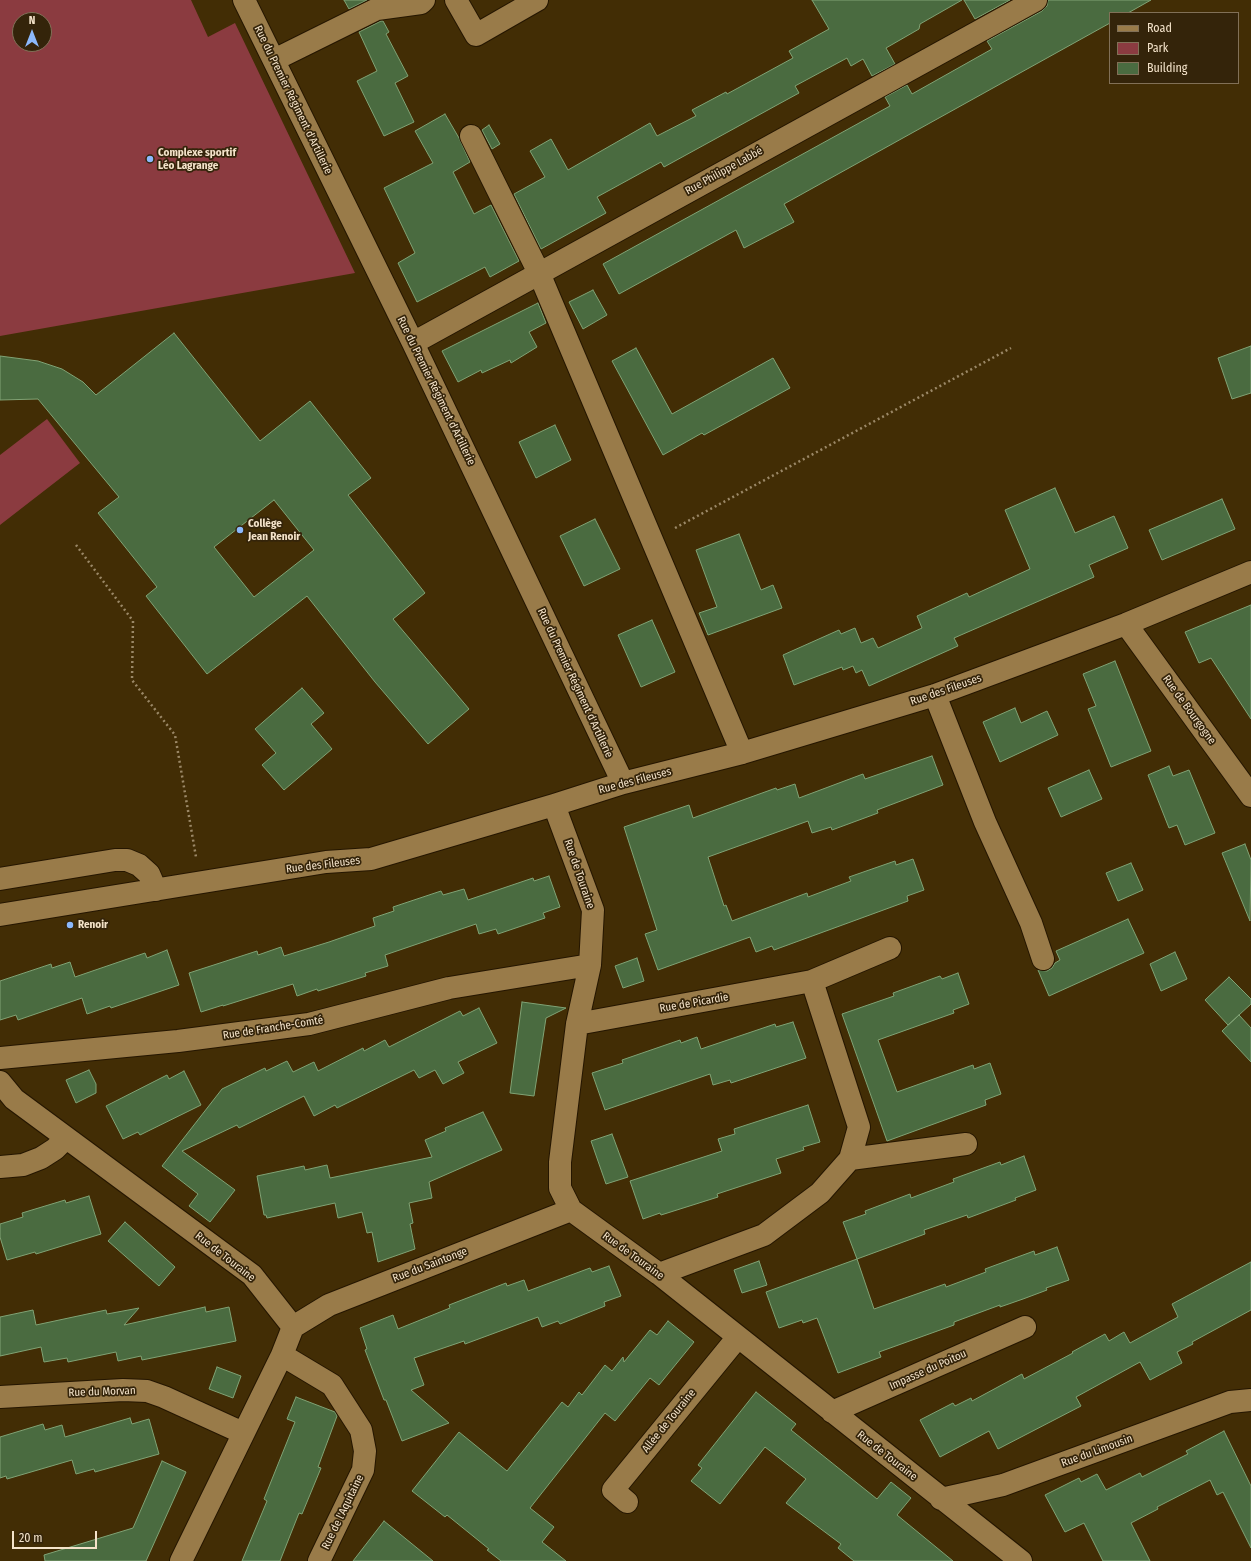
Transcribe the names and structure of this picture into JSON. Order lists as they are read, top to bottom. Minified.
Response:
{"streets":{"street":["Rue du Premier Régiment d'Artillerie","Rue Philippe Labbé","Rue des Fileuses","Rue de Bourgogne","Rue de Touraine","Rue de Picardie","Rue de Franche-Comté","Rue du Saintonge","Impasse du Poitou","Rue du Morvan","Allée de Touraine","Rue du Limousin","Rue de l'Aquitaine"]},"crossings":[["Rue du Premier Régiment d'Artillerie","Rue Philippe Labbé"],["Rue du Premier Régiment d'Artillerie","Rue des Fileuses"],["Rue des Fileuses","Rue de Bourgogne"],["Rue des Fileuses","Rue de Touraine"],["Rue de Touraine","Rue de Picardie"],["Rue de Touraine","Rue de Franche-Comté"],["Rue de Touraine","Rue du Saintonge"],["Rue de Touraine","Impasse du Poitou"],["Rue de Touraine","Allée de Touraine"],["Rue de Touraine","Rue du Limousin"]],"places":["Complexe sportif Léo Lagrange","Collège Jean Renoir","Renoir"],"legend":["Road","Park","Building"],"scale_bar":"20 m","north":"top"}
